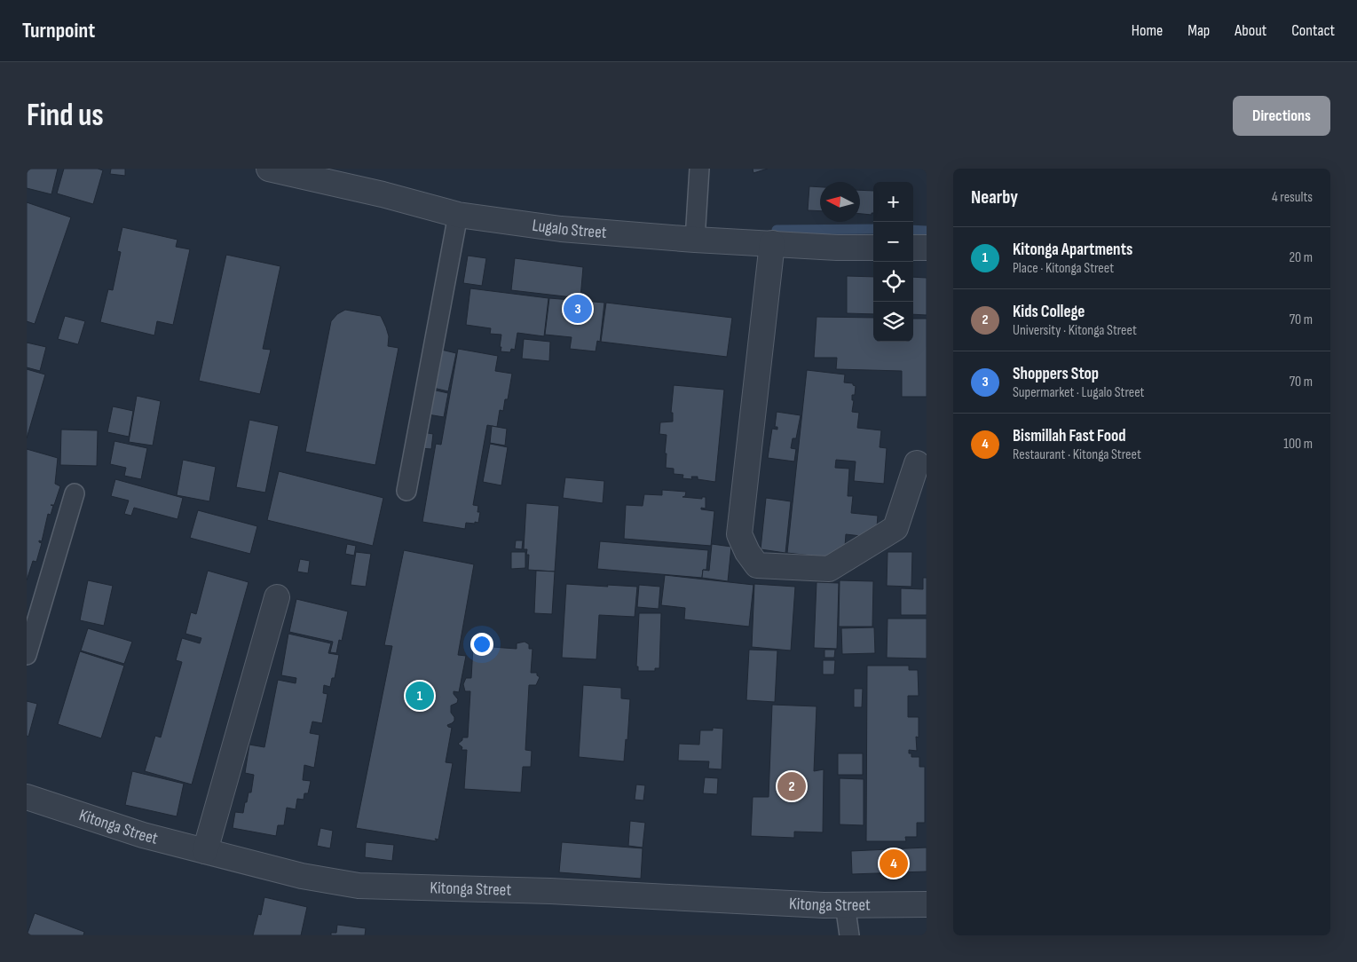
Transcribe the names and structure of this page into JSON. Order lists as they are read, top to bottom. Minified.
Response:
{"streets":{"street":["Lugalo Street","Kitonga Street"]},"north":"left","page":{"header":"Turnpoint","nav":["Home","Map","About","Contact"],"buttons":"Directions","title":"Find us","heading":["Nearby","4 results"],"map_buttons":["+","−"],"list":[{"mark":"1","name":"Kitonga Apartments","note":"Place · Kitonga Street","value":"20 m"},{"mark":"2","name":"Kids College","note":"University · Kitonga Street","value":"70 m"},{"mark":"3","name":"Shoppers Stop","note":"Supermarket · Lugalo Street","value":"70 m"},{"mark":"4","name":"Bismillah Fast Food","note":"Restaurant · Kitonga Street","value":"100 m"}],"pins":["3","1","2","4"]}}
